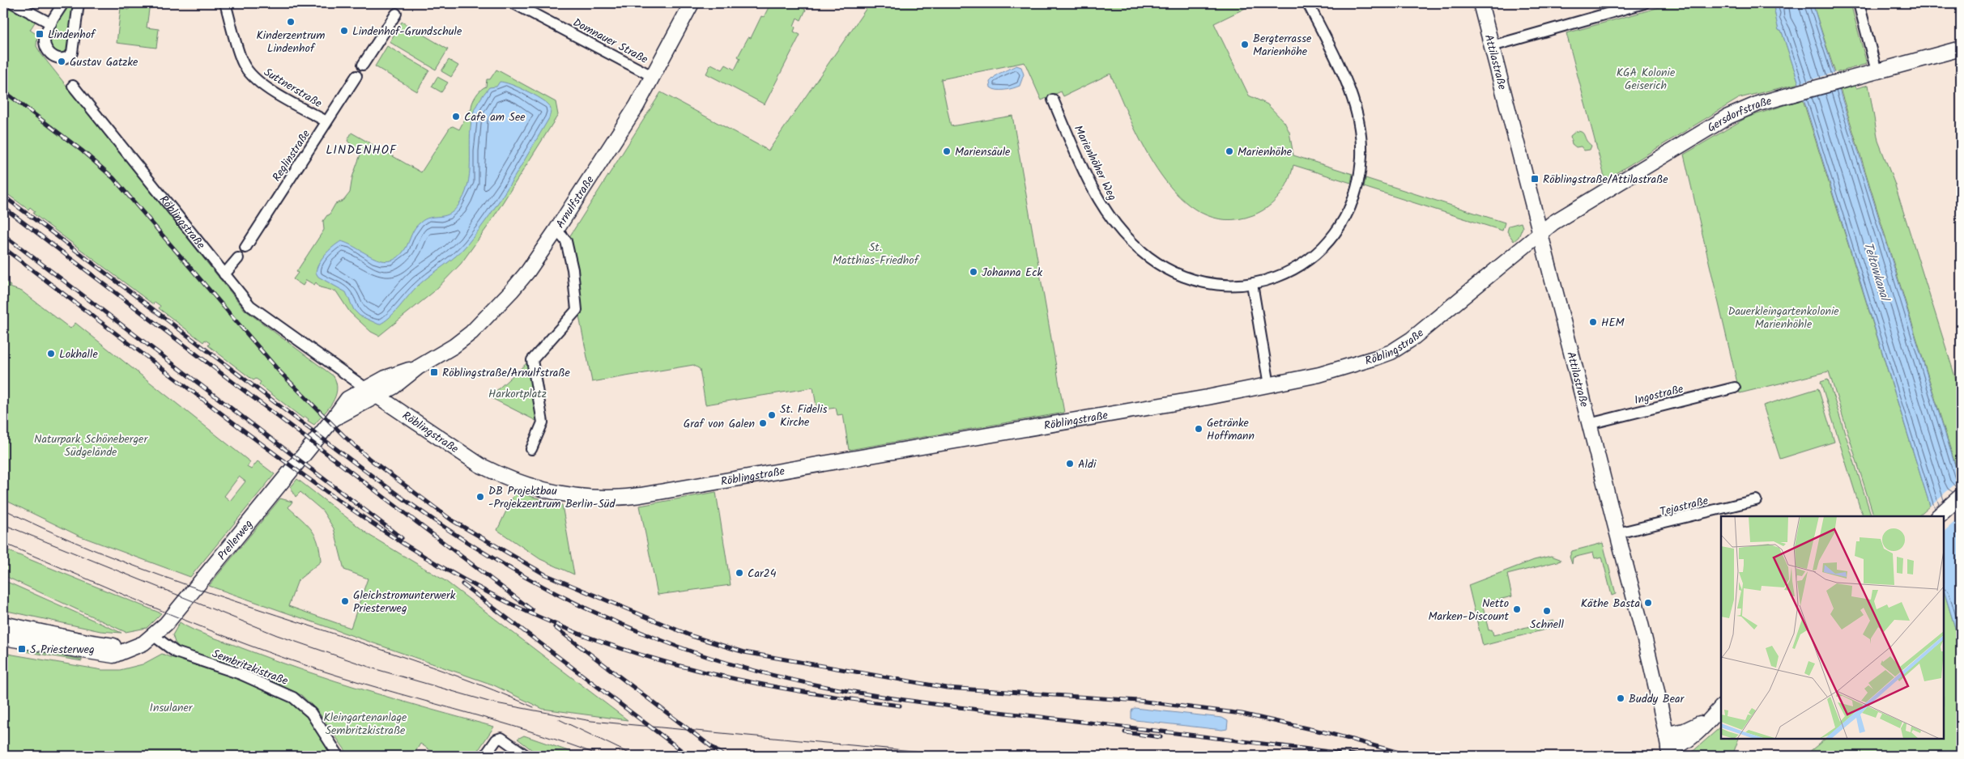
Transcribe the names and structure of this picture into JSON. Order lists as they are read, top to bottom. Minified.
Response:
{"streets":{"main road":["Attilastraße","Gersdorfstraße","Arnulfstraße","Röblingstraße","Prellerweg"],"street":["Domnauer Straße","Suttnerstraße","Reglinstraße","Marienhöher Weg","Ingostraße","Tejastraße","Sembritzkistraße"]},"crossings":[["Domnauer Straße","Arnulfstraße"],["Attilastraße","Gersdorfstraße"],["Attilastraße","Röblingstraße"],["Attilastraße","Ingostraße"],["Attilastraße","Tejastraße"],["Suttnerstraße","Reglinstraße"],["Gersdorfstraße","Röblingstraße"],["Arnulfstraße","Röblingstraße"],["Arnulfstraße","Prellerweg"],["Röblingstraße","Prellerweg"],["Prellerweg","Sembritzkistraße"]],"districts":["LINDENHOF"],"water":["Teltowkanal"],"parks":["KGA Kolonie Geiserich","St. Matthias-Friedhof","Dauerkleingartenkolonie Marienhöhle","Harkortplatz","Naturpark Schöneberger Südgelände","Insulaner","Kleingartenanlage Sembritzkistraße"],"places":{"other":["Kinderzentrum Lindenhof","Lindenhof-Grundschule","Bergterrasse Marienhöhe","Gustav Gatzke","Cafe am See","Mariensäule","Marienhöhe","Johanna Eck","HEM","Lokhalle","St. Fidelis Kirche","Graf von Galen","Getränke Hoffmann","Aldi","DB Projektbau -Projekzentrum Berlin-Süd","Car24","Gleichstromunterwerk Priesterweg","Käthe Basta","Netto Marken-Discount","Schnell","Buddy Bear"],"transit":["Lindenhof","Röblingstraße/Attilastraße","Röblingstraße/Arnulfstraße","S Priesterweg"]}}
